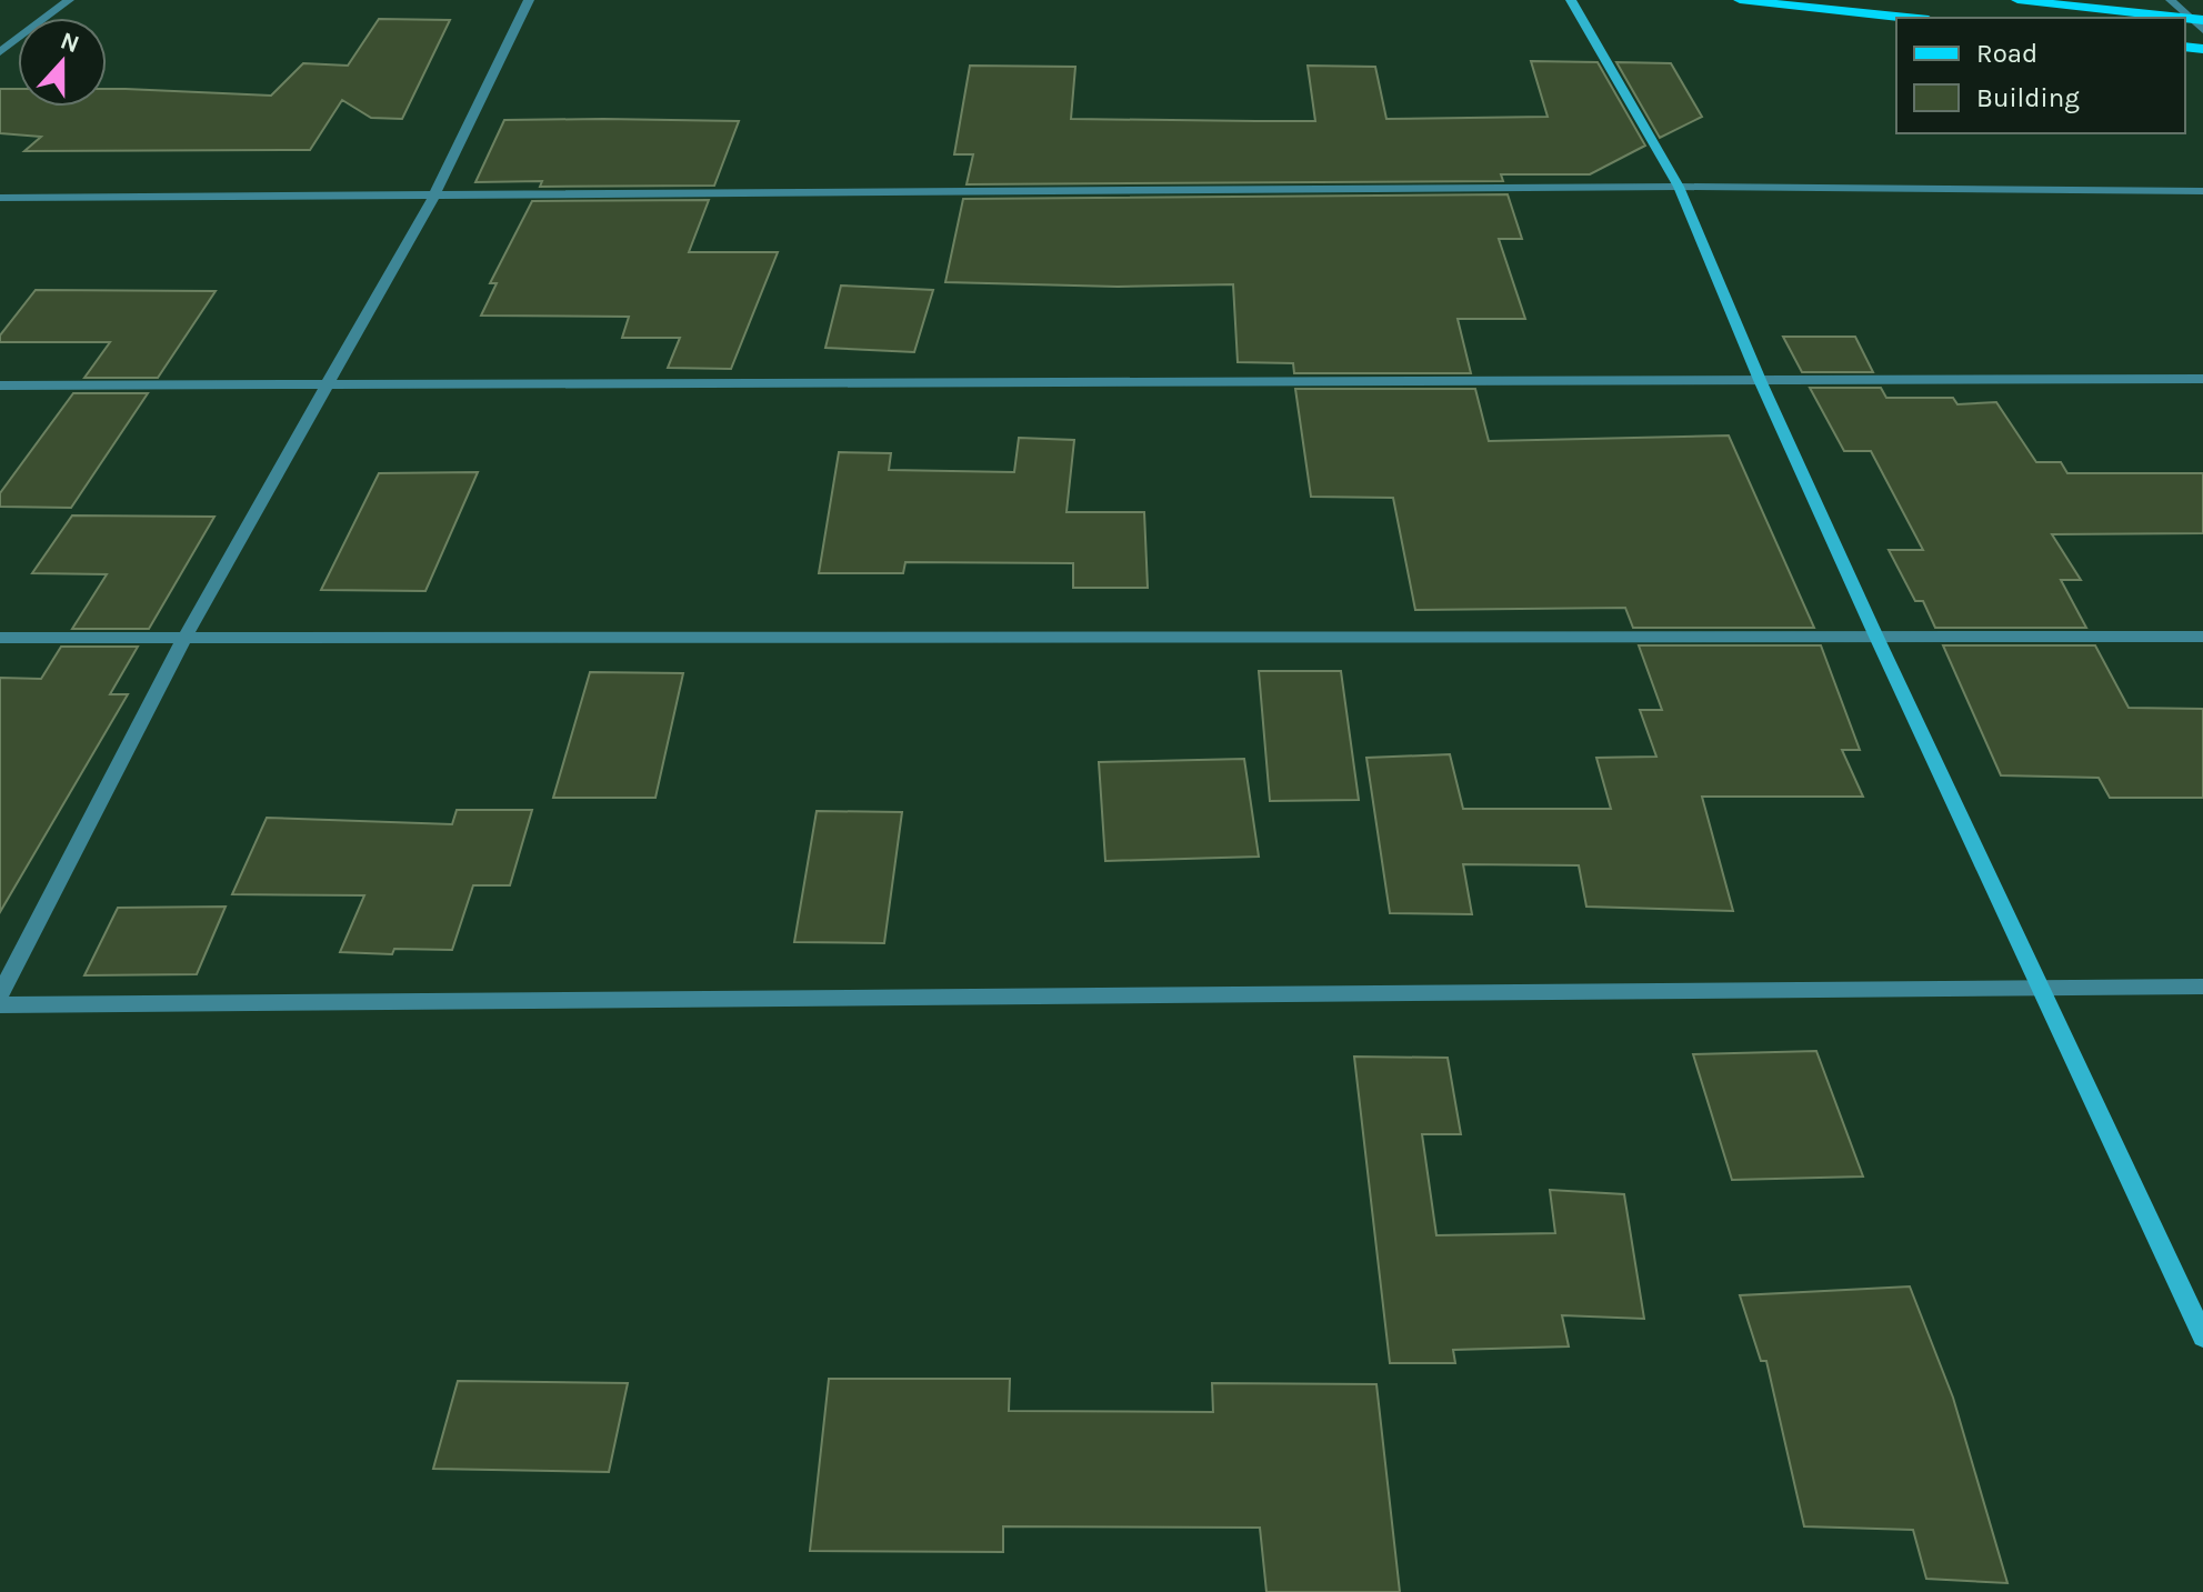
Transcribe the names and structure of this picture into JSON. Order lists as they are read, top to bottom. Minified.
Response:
{"legend":["Road","Building"],"north":"top"}
